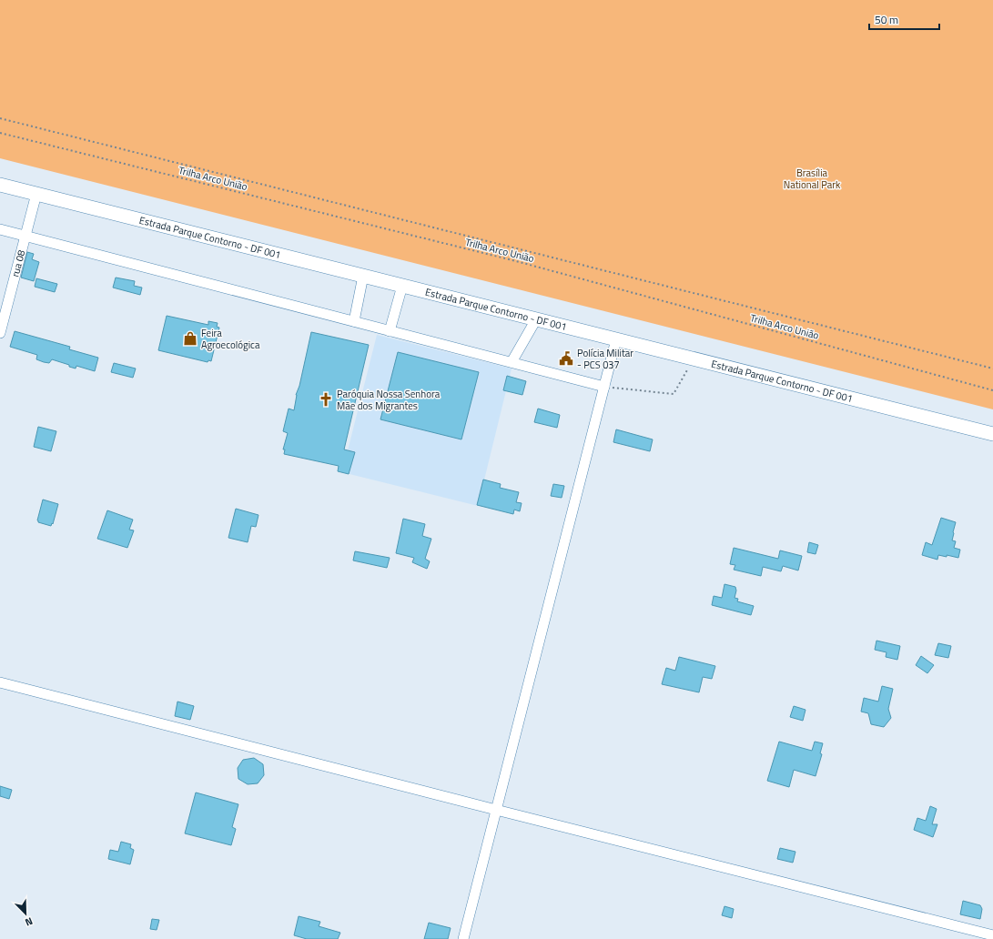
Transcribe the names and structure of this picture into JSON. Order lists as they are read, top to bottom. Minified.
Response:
{"streets":{"main road":["Estrada Parque Contorno - DF 001"],"street":["rua 08"],"path":["Trilha Arco União"]},"crossings":[["Estrada Parque Contorno - DF 001","rua 08"]],"parks":["Brasília National Park"],"places":{"shop":["Feira Agroecológica"],"public building":["Polícia Militar - PCS 037"],"church":["Paróquia Nossa Senhora Mãe dos Migrantes"]},"scale_bar":"50 m","north":"bottom right"}
